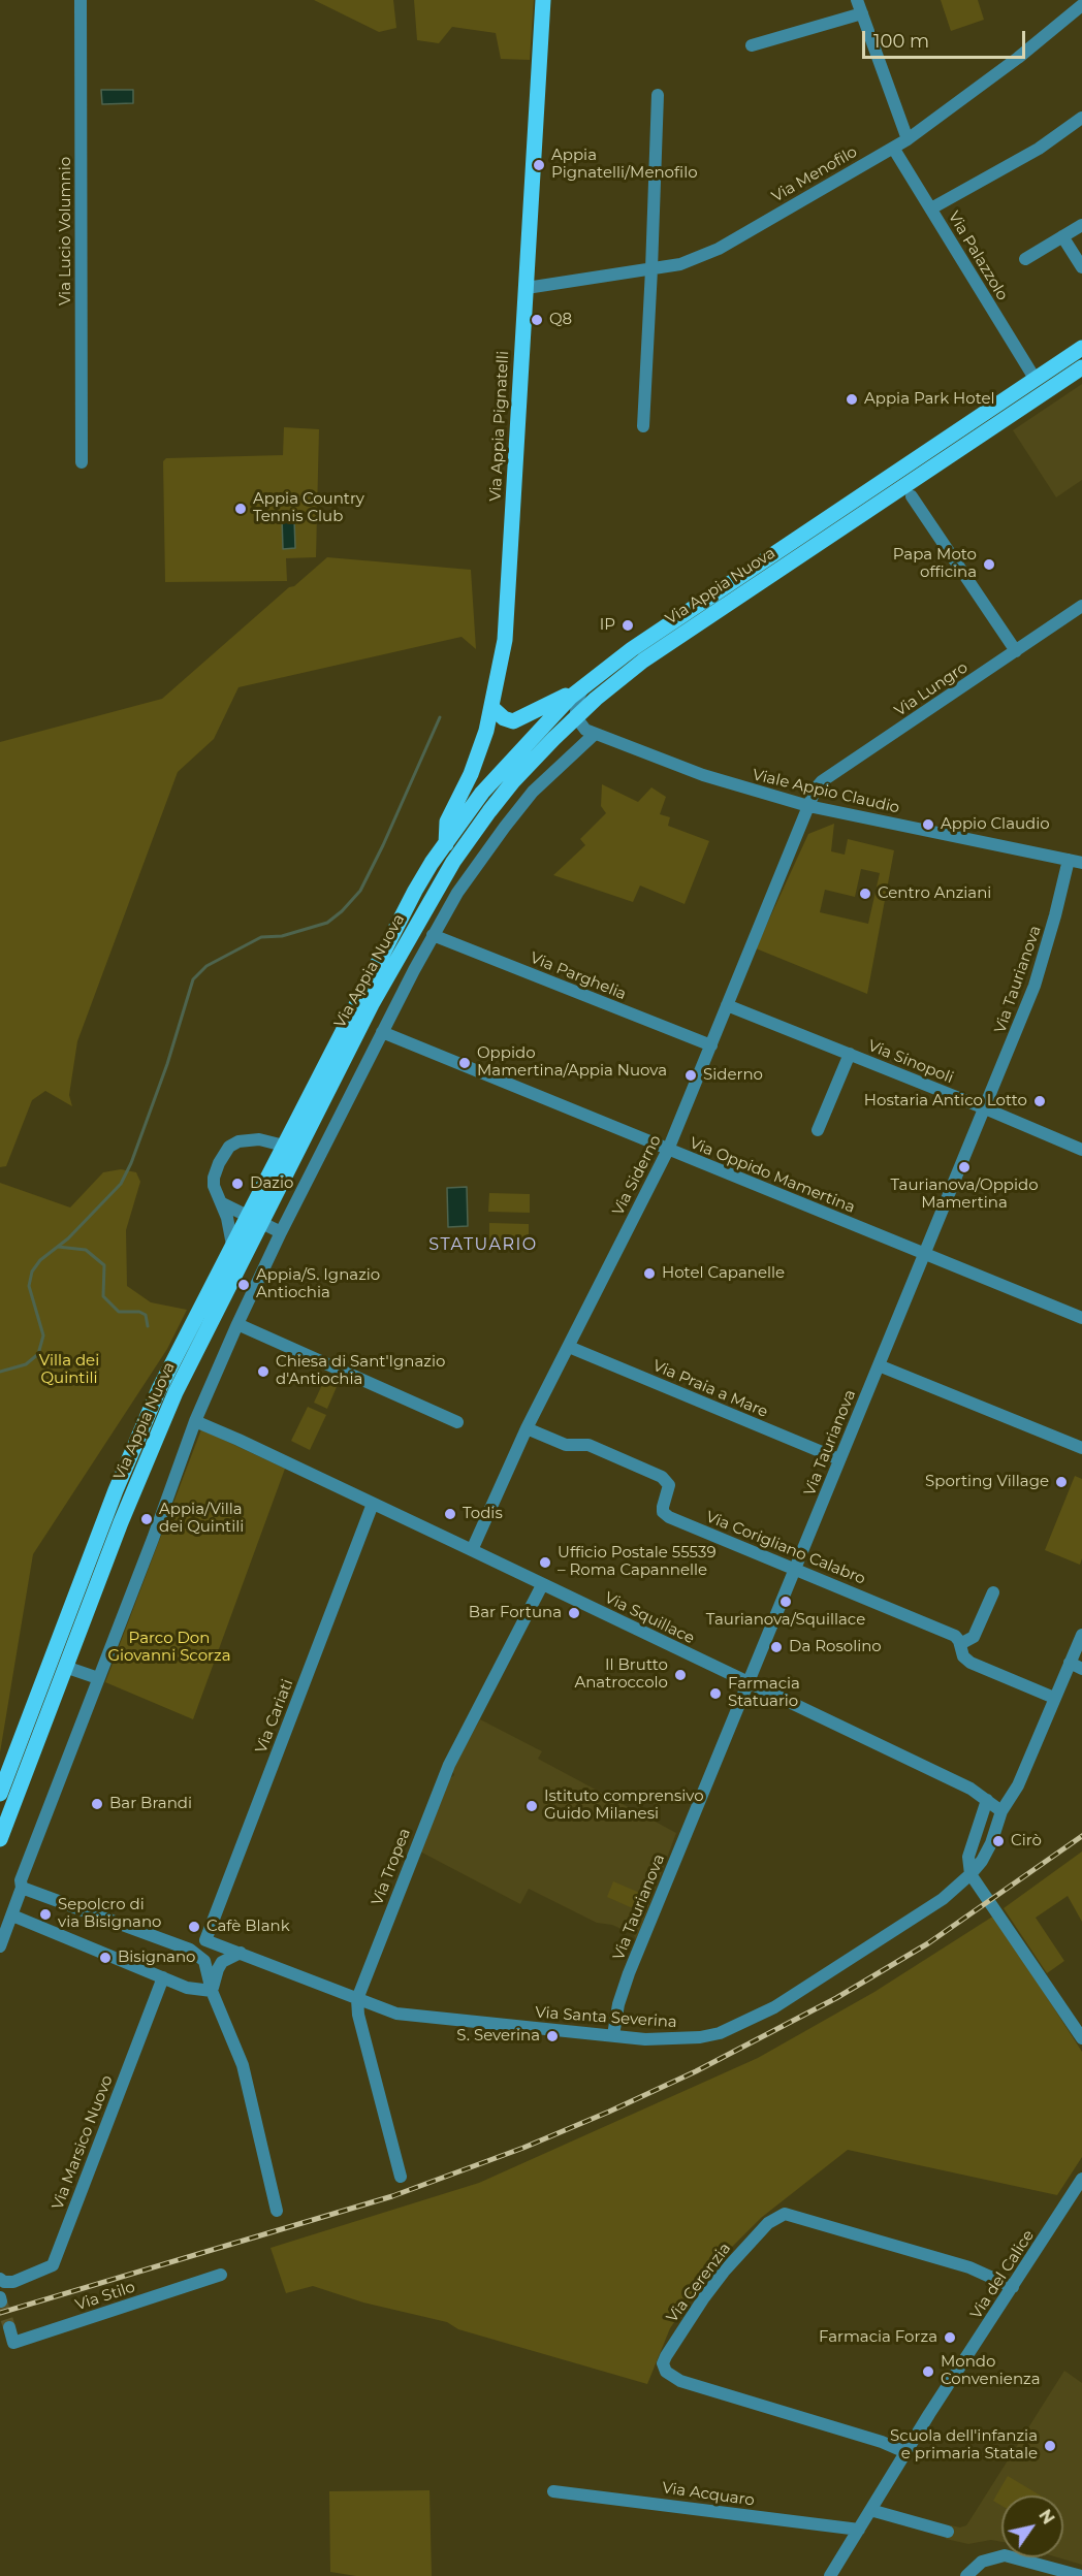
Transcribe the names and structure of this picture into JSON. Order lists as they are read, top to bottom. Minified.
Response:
{"streets":{"main road":["Via Appia Pignatelli","Via Appia Nuova"],"street":["Via Menofilo","Via Lucio Volumnio","Via Palazzolo","Via Lungro","Viale Appio Claudio","Via Parghelia","Via Taurianova","Via Sinopoli","Via Siderno","Via Oppido Mamertina","Via Praia a Mare","Via Corigliano Calabro","Via Squillace","Via Cariati","Via Tropea","Via Santa Severina","Via Marsico Nuovo","Via del Calice","Via Cerenzia","Via Stilo","Via Acquaro"]},"crossings":[["Via Menofilo","Via Palazzolo"],["Via Menofilo","Via Appia Pignatelli"],["Via Palazzolo","Via Appia Nuova"],["Via Appia Pignatelli","Via Appia Nuova"],["Via Appia Nuova","Viale Appio Claudio"],["Via Lungro","Viale Appio Claudio"],["Via Lungro","Via Siderno"],["Viale Appio Claudio","Via Taurianova"],["Viale Appio Claudio","Via Siderno"],["Via Parghelia","Via Siderno"],["Via Taurianova","Via Sinopoli"],["Via Taurianova","Via Oppido Mamertina"],["Via Taurianova","Via Praia a Mare"],["Via Taurianova","Via Corigliano Calabro"],["Via Taurianova","Via Squillace"],["Via Taurianova","Via Santa Severina"],["Via Sinopoli","Via Siderno"],["Via Siderno","Via Oppido Mamertina"],["Via Siderno","Via Praia a Mare"],["Via Siderno","Via Corigliano Calabro"],["Via Siderno","Via Squillace"],["Via Corigliano Calabro","Via Santa Severina"],["Via Squillace","Via Cariati"],["Via Squillace","Via Tropea"],["Via Squillace","Via Santa Severina"],["Via Cariati","Via Santa Severina"],["Via Tropea","Via Santa Severina"],["Via del Calice","Via Cerenzia"],["Via del Calice","Via Acquaro"]],"districts":["STATUARIO"],"parks":["Villa dei Quintili","Parco Don Giovanni Scorza"],"places":["Appia Pignatelli/Menofilo","Q8","Appia Park Hotel","Appia Country Tennis Club","Papa Moto officina","IP","Appio Claudio","Centro Anziani","Oppido Mamertina/Appia Nuova","Siderno","Hostaria Antico Lotto","Taurianova/Oppido Mamertina","Dazio","Hotel Capanelle","Appia/S. Ignazio Antiochia","Chiesa di Sant'Ignazio d'Antiochia","Sporting Village","Todis","Appia/Villa dei Quintili","Ufficio Postale 55539 – Roma Capannelle","Taurianova/Squillace","Bar Fortuna","Da Rosolino","Il Brutto Anatroccolo","Farmacia Statuario","Bar Brandi","Istituto comprensivo Guido Milanesi","Cirò","Sepolcro di via Bisignano","Cafè Blank","Bisignano","S. Severina","Farmacia Forza","Mondo Convenienza","Scuola dell'infanzia e primaria Statale"],"scale_bar":"100 m","north":"top right"}
